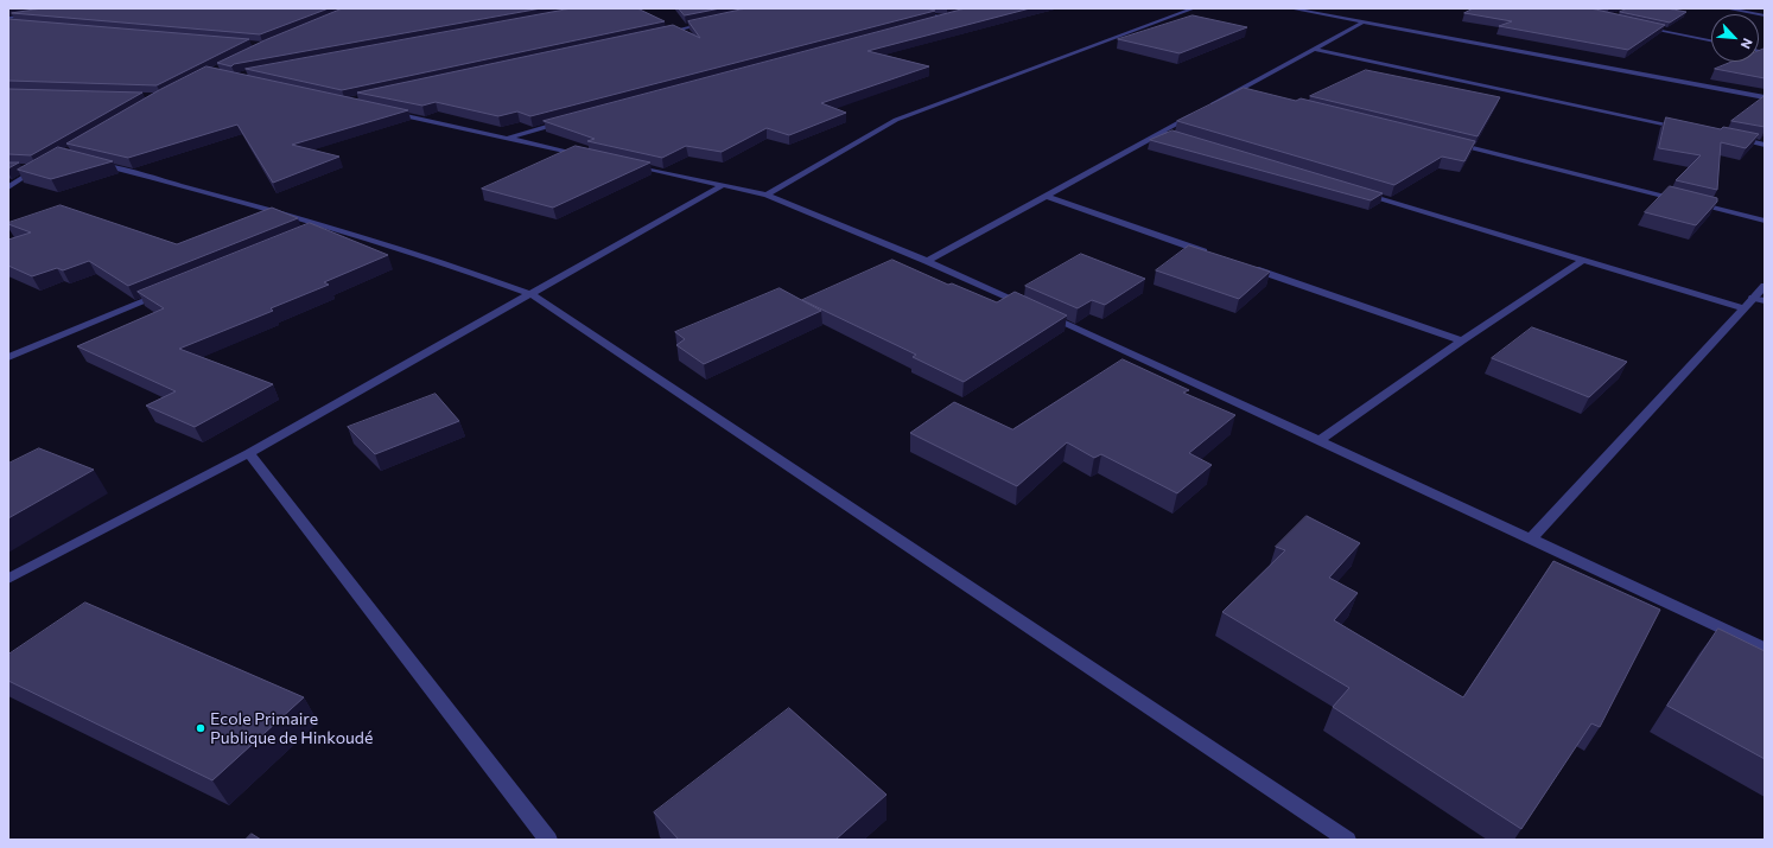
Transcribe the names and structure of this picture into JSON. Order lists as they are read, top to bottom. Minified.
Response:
{"places":["Ecole Primaire Publique de Hinkoudé"],"north":"bottom right"}
